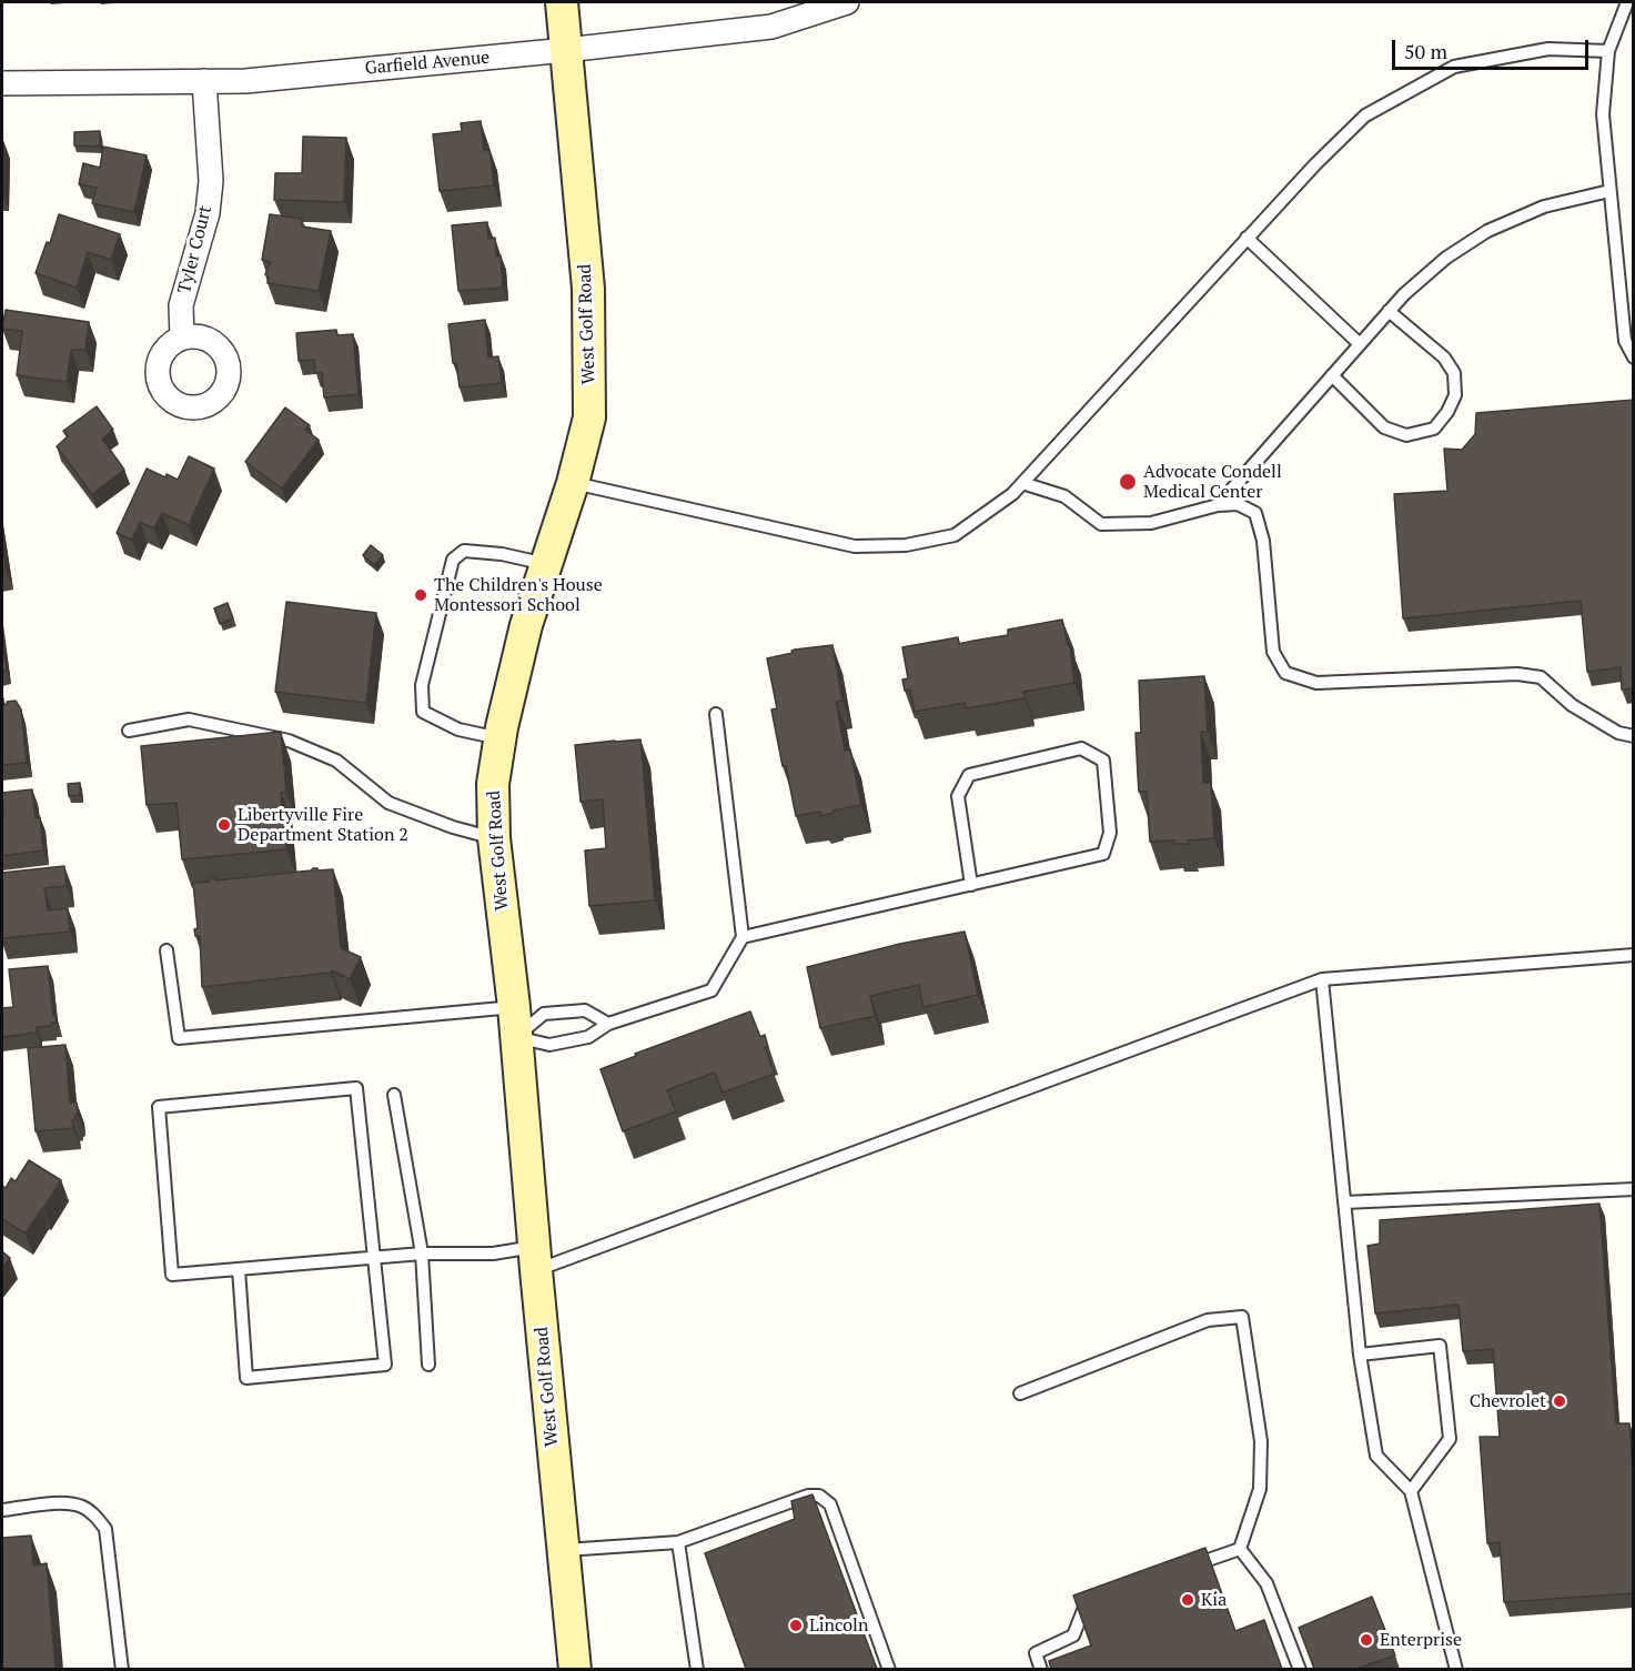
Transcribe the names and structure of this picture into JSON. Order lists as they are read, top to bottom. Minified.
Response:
{"streets":{"street":["Garfield Avenue","Tyler Court","West Golf Road"]},"crossings":[["Garfield Avenue","Tyler Court"],["Garfield Avenue","West Golf Road"]],"places":["Advocate Condell Medical Center","The Children's House Montessori School","Libertyville Fire Department Station 2","Chevrolet","Kia","Lincoln","Enterprise"],"scale_bar":"50 m"}
